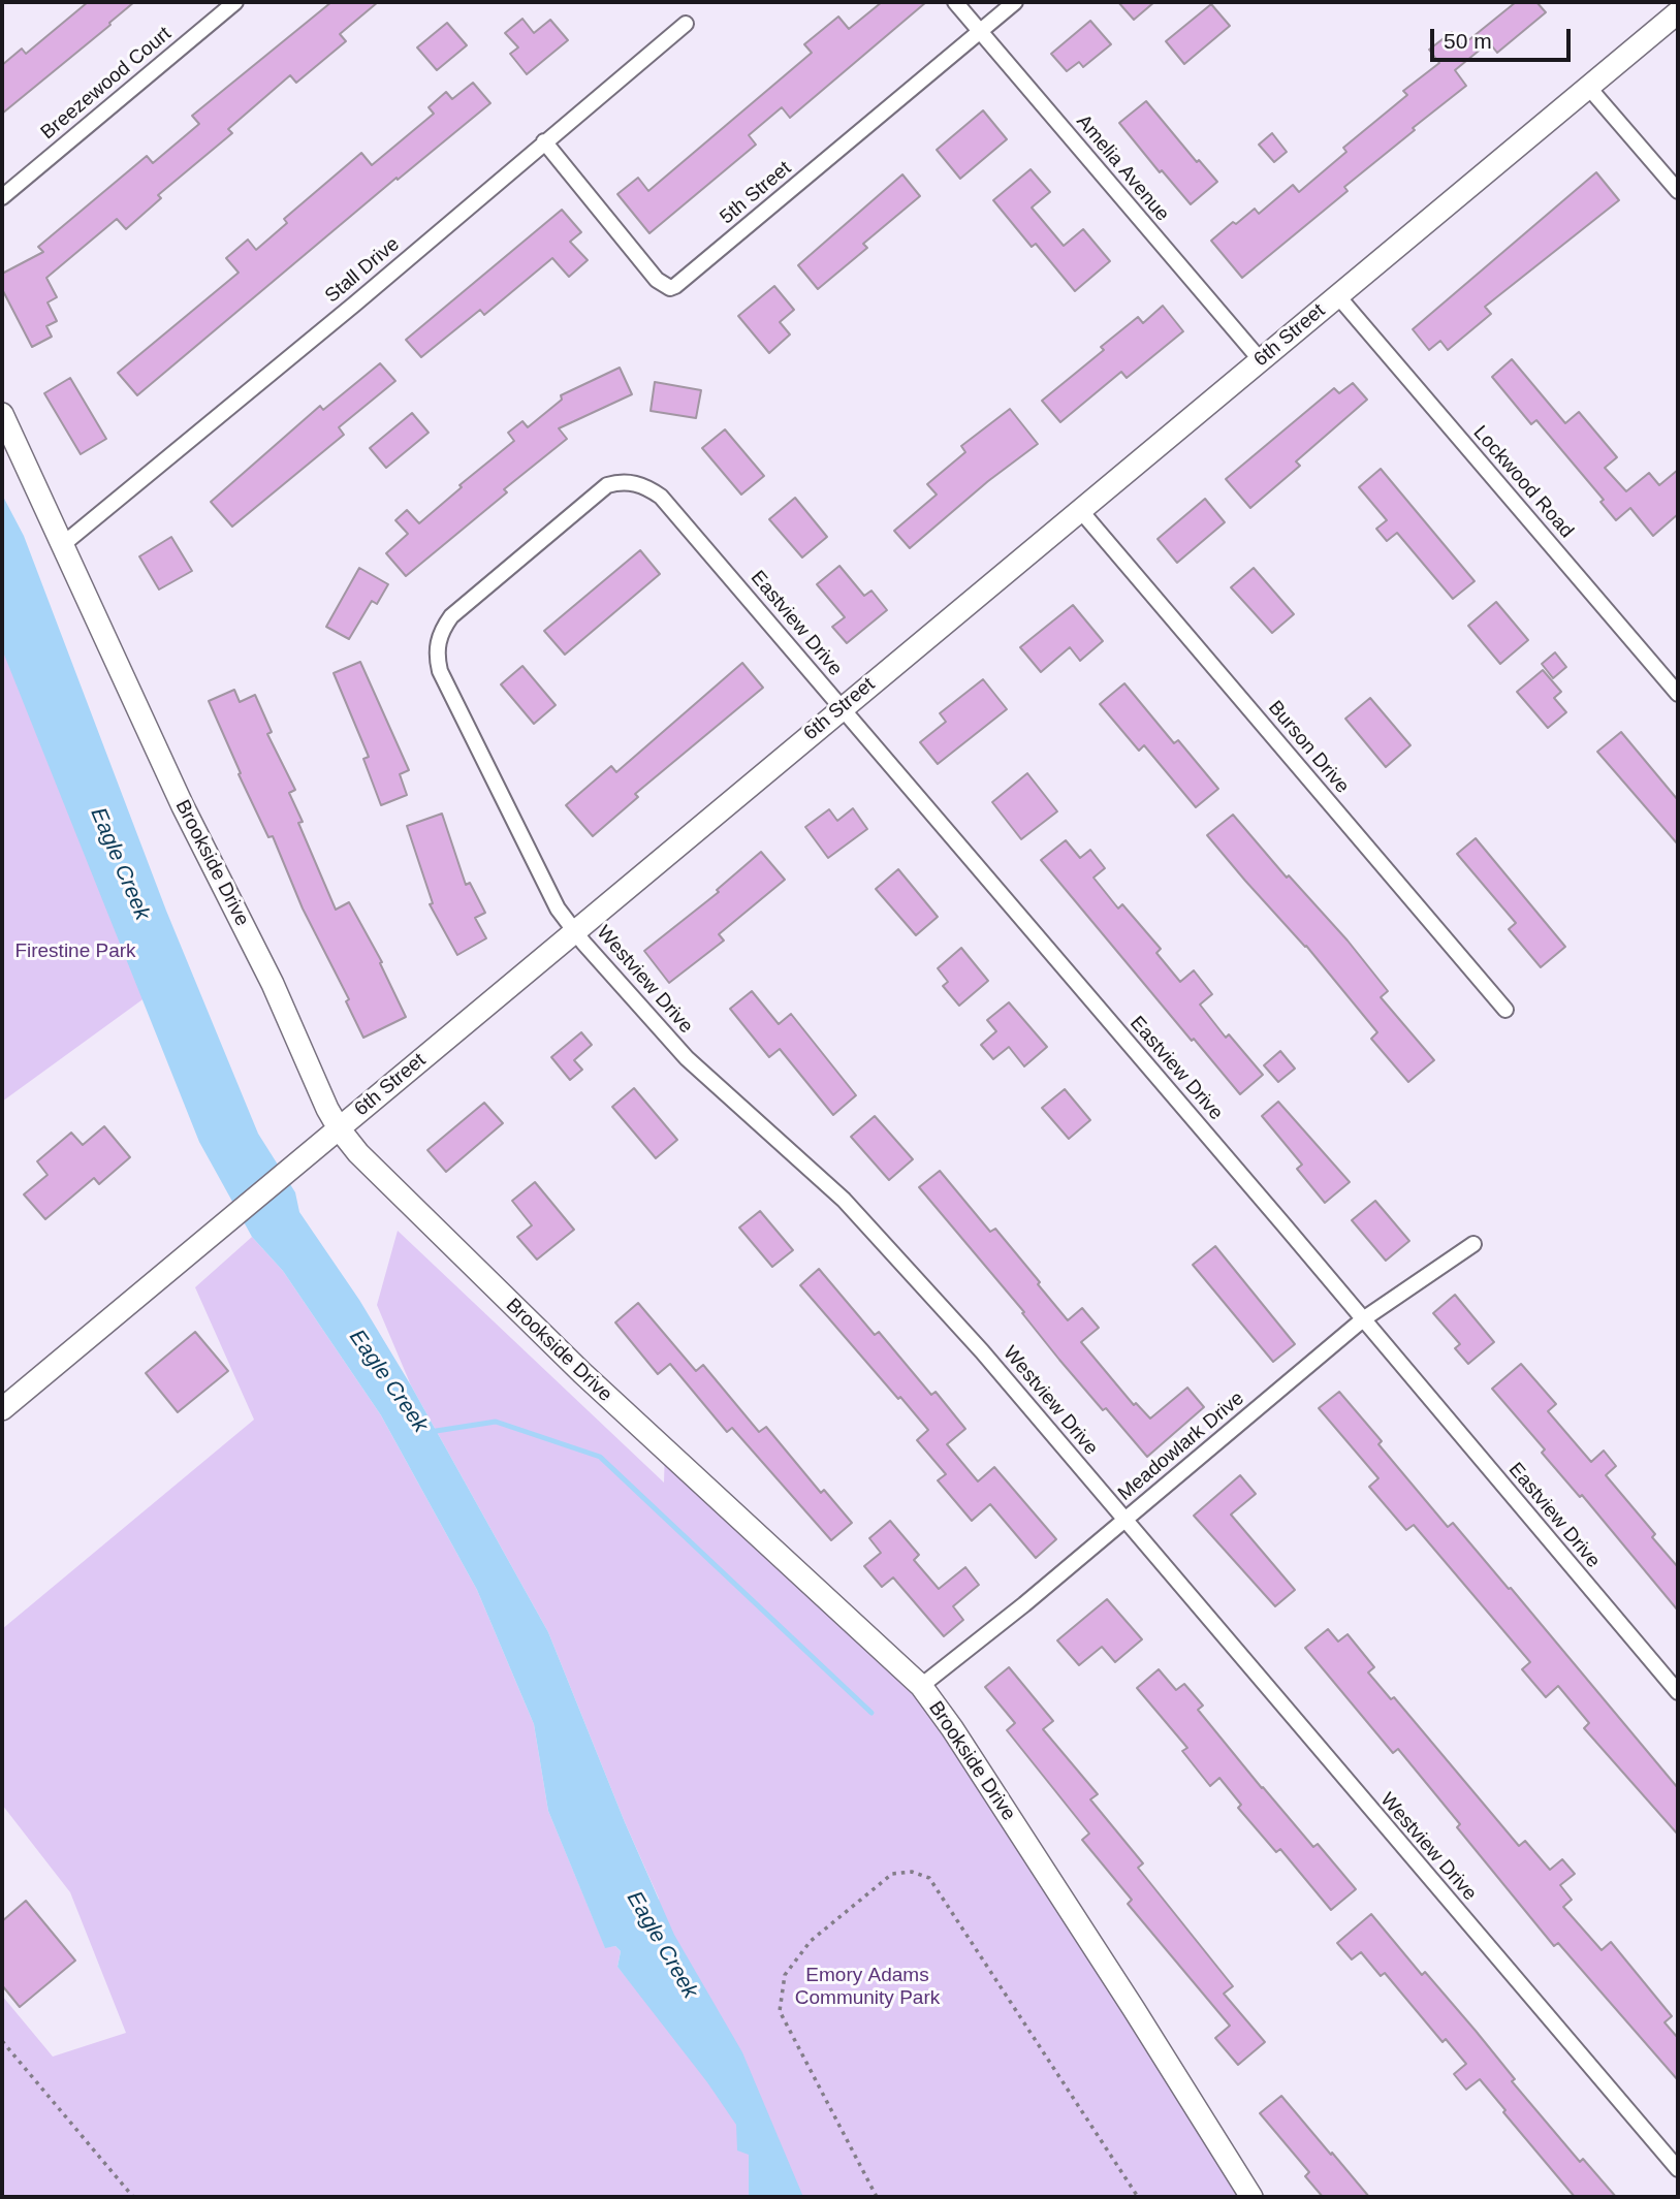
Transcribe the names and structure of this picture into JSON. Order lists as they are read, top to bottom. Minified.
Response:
{"streets":{"street":["Breezewood Court","Amelia Avenue","5th Street","Stall Drive","6th Street","Lockwood Road","Eastview Drive","Burson Drive","Brookside Drive","Westview Drive","Meadowlark Drive"]},"crossings":[["Amelia Avenue","5th Street"],["Amelia Avenue","6th Street"],["5th Street","Stall Drive"],["Stall Drive","Brookside Drive"],["6th Street","Lockwood Road"],["6th Street","Eastview Drive"],["6th Street","Burson Drive"],["6th Street","Brookside Drive"],["6th Street","Westview Drive"],["Eastview Drive","Westview Drive"],["Eastview Drive","Meadowlark Drive"],["Brookside Drive","Meadowlark Drive"],["Westview Drive","Meadowlark Drive"]],"water":["Eagle Creek"],"parks":["Firestine Park","Emory Adams Community Park"],"scale_bar":"50 m"}
